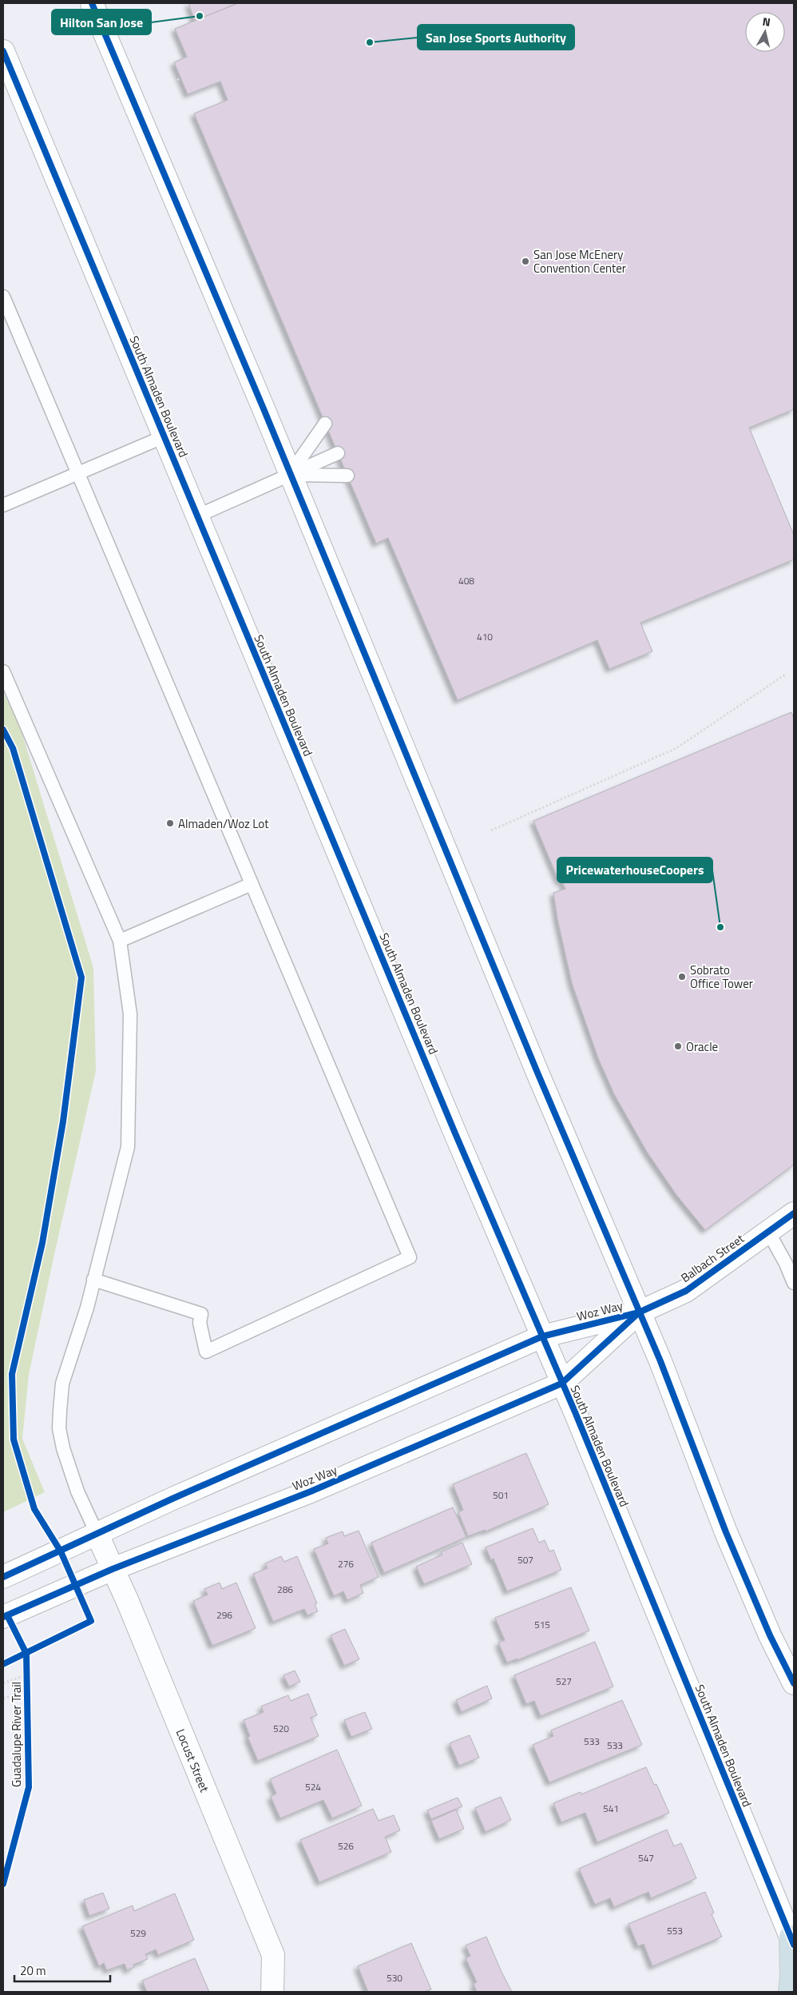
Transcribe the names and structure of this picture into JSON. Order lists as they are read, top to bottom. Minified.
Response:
{"streets":{"main road":["South Almaden Boulevard","Balbach Street","Woz Way","Locust Street"],"cycle path":["Guadalupe River Trail"]},"crossings":[["South Almaden Boulevard","Woz Way"],["Balbach Street","Woz Way"],["Woz Way","Locust Street"]],"places":["Hilton San Jose","San Jose Sports Authority","San Jose McEnery Convention Center","Almaden/Woz Lot","PricewaterhouseCoopers","Sobrato Office Tower","Oracle"],"house_numbers":["408","410","501","507","276","286","296","515","527","520","533","533","524","541","526","547","553","529","530"],"scale_bar":"20 m","north":"top"}
